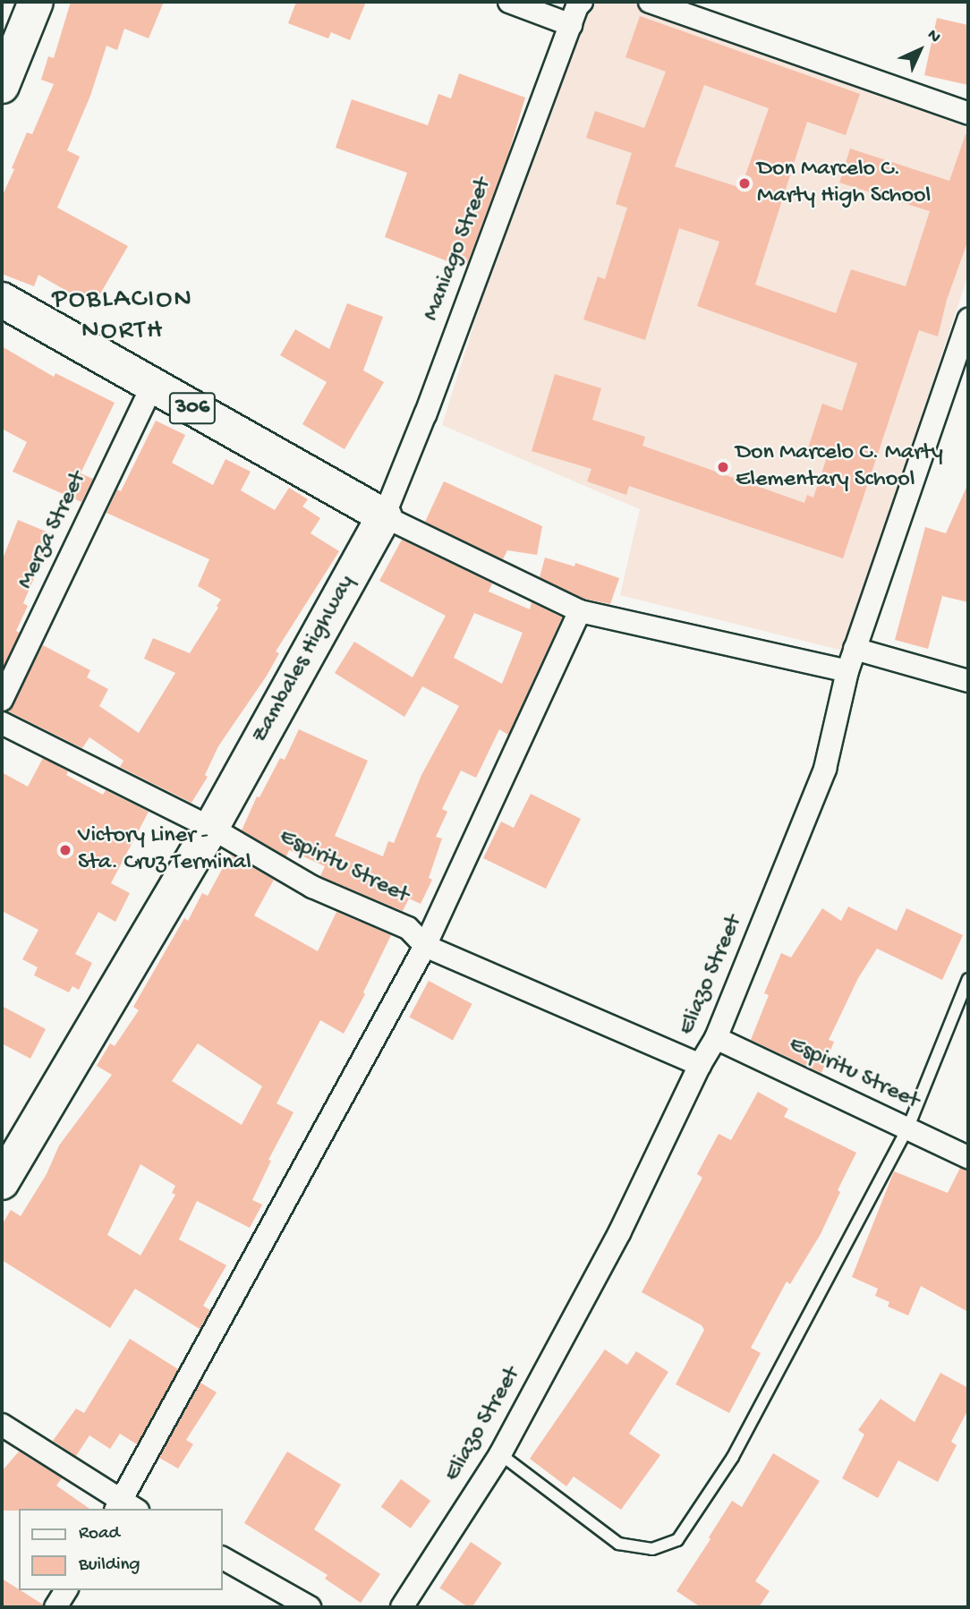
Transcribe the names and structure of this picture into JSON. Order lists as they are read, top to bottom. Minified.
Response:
{"streets":{"main road":["306","Zambales Highway"],"street":["Maniago Street","Merza Street","Espiritu Street","Eliazo Street"]},"crossings":[["Maniago Street","306"],["Maniago Street","Zambales Highway"],["306","Merza Street"],["306","Zambales Highway"],["Zambales Highway","Espiritu Street"],["Espiritu Street","Eliazo Street"]],"districts":["POBLACION NORTH"],"places":["Don Marcelo C. Marty High School","Don Marcelo C. Marty Elementary School","Victory Liner - Sta. Cruz Terminal"],"legend":["Road","Building"],"north":"top right"}
